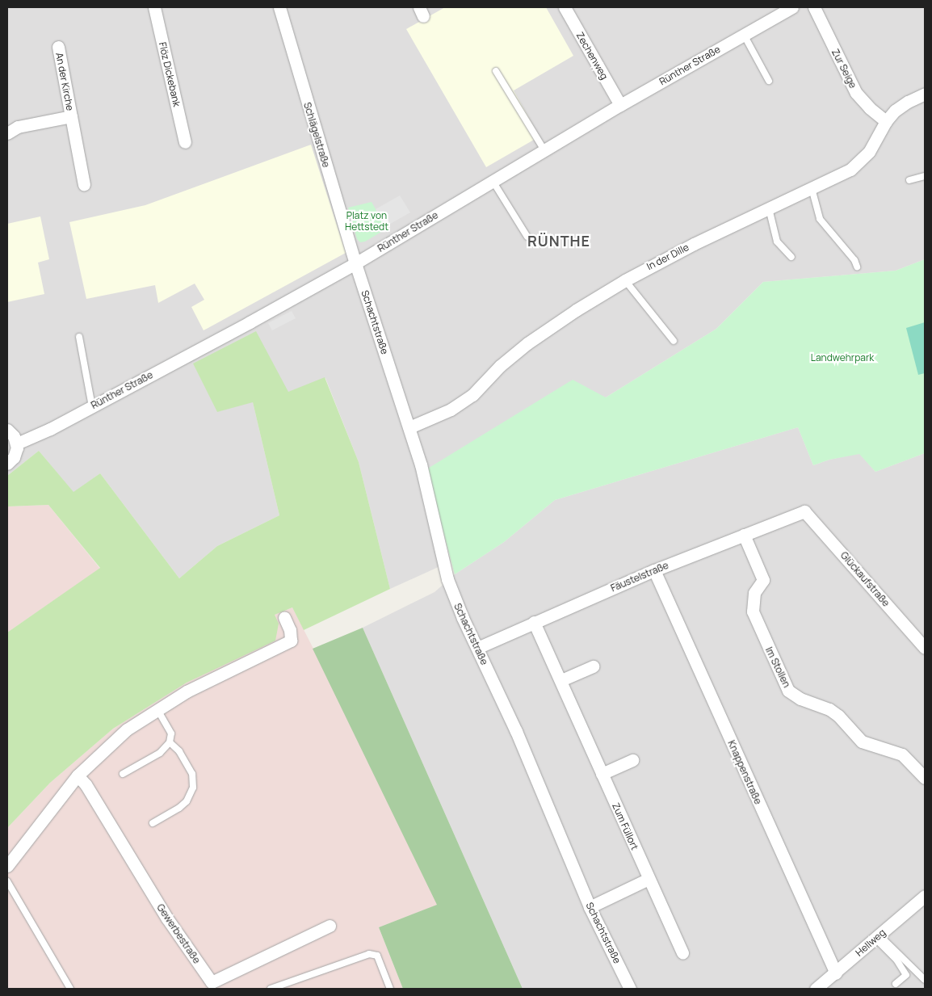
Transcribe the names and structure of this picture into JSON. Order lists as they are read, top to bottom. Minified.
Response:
{"streets":{"street":["Zechenweg","Rünther Straße","Zur Seige","Flöz Dickebank","An der Kirche","Schlägelstraße","In der Dille","Schachtstraße","Fäustelstraße","Glückaufstraße","Im Stollen","Knappenstraße","Zum Füllort","Gewerbestraße","Hellweg"]},"crossings":[["Zechenweg","Rünther Straße"],["Rünther Straße","Schlägelstraße"],["Rünther Straße","Schachtstraße"],["Zur Seige","In der Dille"],["Schlägelstraße","Schachtstraße"],["In der Dille","Schachtstraße"],["Schachtstraße","Fäustelstraße"],["Fäustelstraße","Glückaufstraße"],["Fäustelstraße","Im Stollen"],["Fäustelstraße","Knappenstraße"],["Fäustelstraße","Zum Füllort"],["Knappenstraße","Hellweg"]],"districts":["RÜNTHE"],"parks":["Platz von Hettstedt","Landwehrpark"]}
